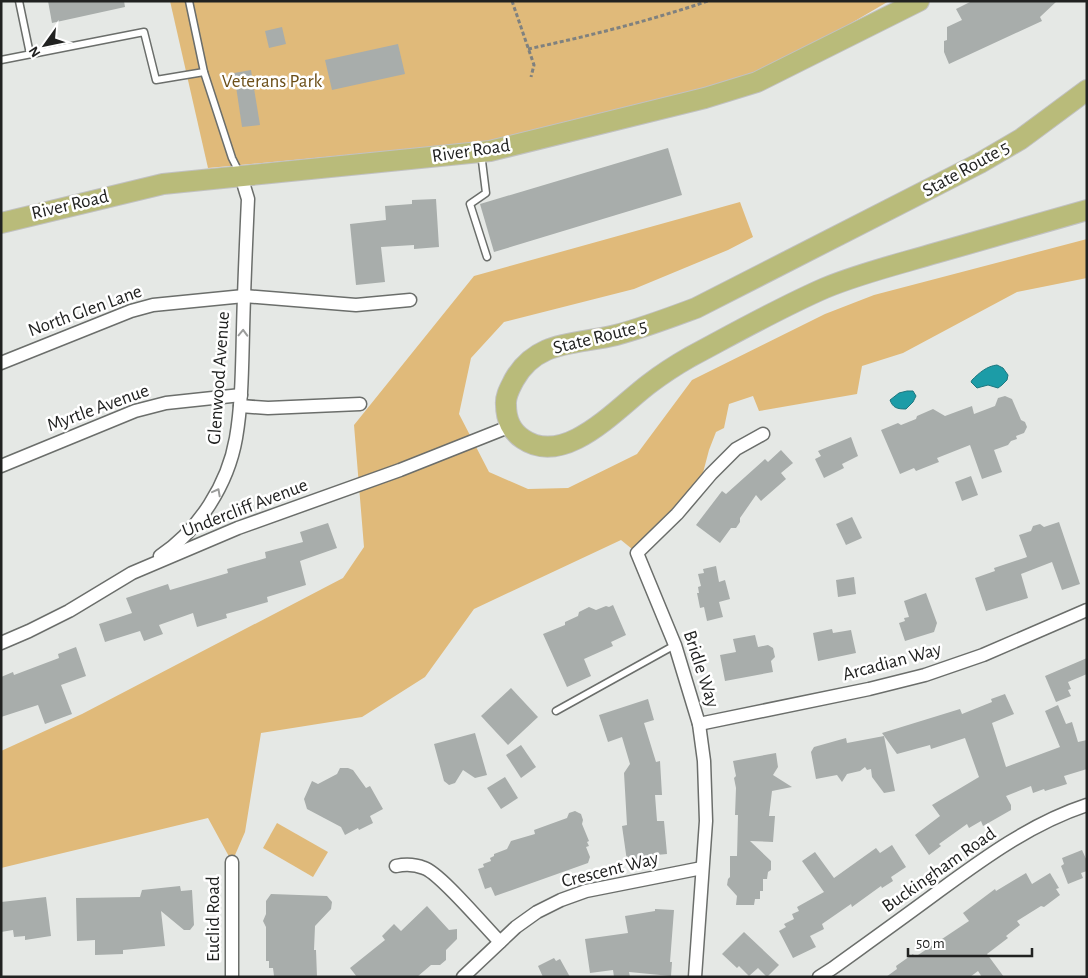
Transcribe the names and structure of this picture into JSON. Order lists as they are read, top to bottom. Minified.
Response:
{"streets":{"main road":["River Road","State Route 5"],"street":["North Glen Lane","Glenwood Avenue","Myrtle Avenue","Undercliff Avenue","Arcadian Way","Bridle Way","Crescent Way","Buckingham Road","Euclid Road"]},"crossings":[["River Road","Glenwood Avenue"],["State Route 5","Undercliff Avenue"],["North Glen Lane","Glenwood Avenue"],["Glenwood Avenue","Myrtle Avenue"],["Glenwood Avenue","Undercliff Avenue"],["Arcadian Way","Bridle Way"],["Bridle Way","Crescent Way"]],"one_way":["Glenwood Avenue"],"parks":["Veterans Park"],"scale_bar":"50 m","north":"bottom left"}
